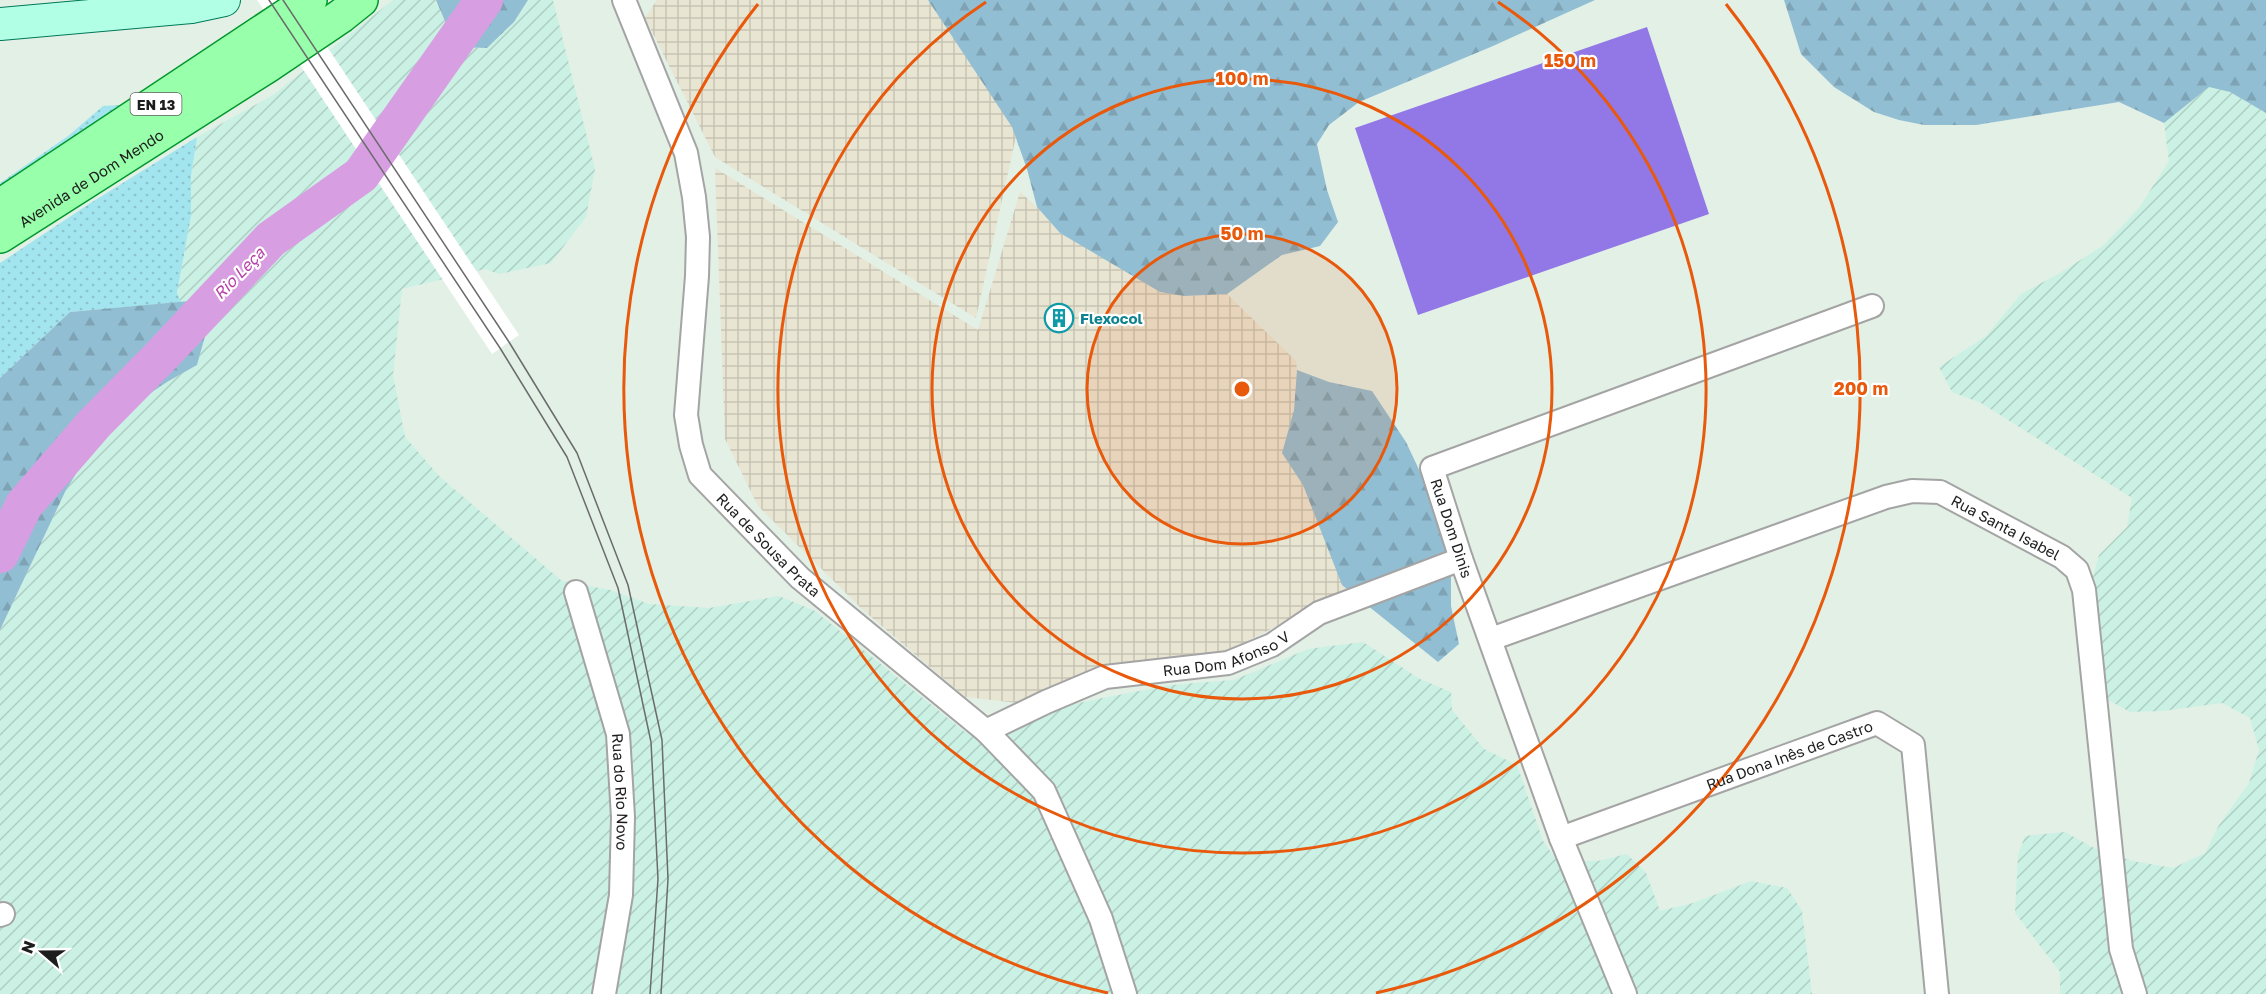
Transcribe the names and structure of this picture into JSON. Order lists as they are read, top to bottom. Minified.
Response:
{"streets":{"main road":["EN 13","Avenida de Dom Mendo"],"street":["Rua Santa Isabel","Rua Dom Dinis","Rua de Sousa Prata","Rua Dom Afonso V","Rua Dona Inês de Castro","Rua do Rio Novo"]},"crossings":[["Rua Santa Isabel","Rua Dom Dinis"],["Rua Dom Dinis","Rua Dom Afonso V"],["Rua Dom Dinis","Rua Dona Inês de Castro"],["Rua de Sousa Prata","Rua Dom Afonso V"]],"water":["Rio Leça"],"places":{"building":["Flexocol"]},"north":"left","rings":["150 m","100 m","50 m","200 m"]}
